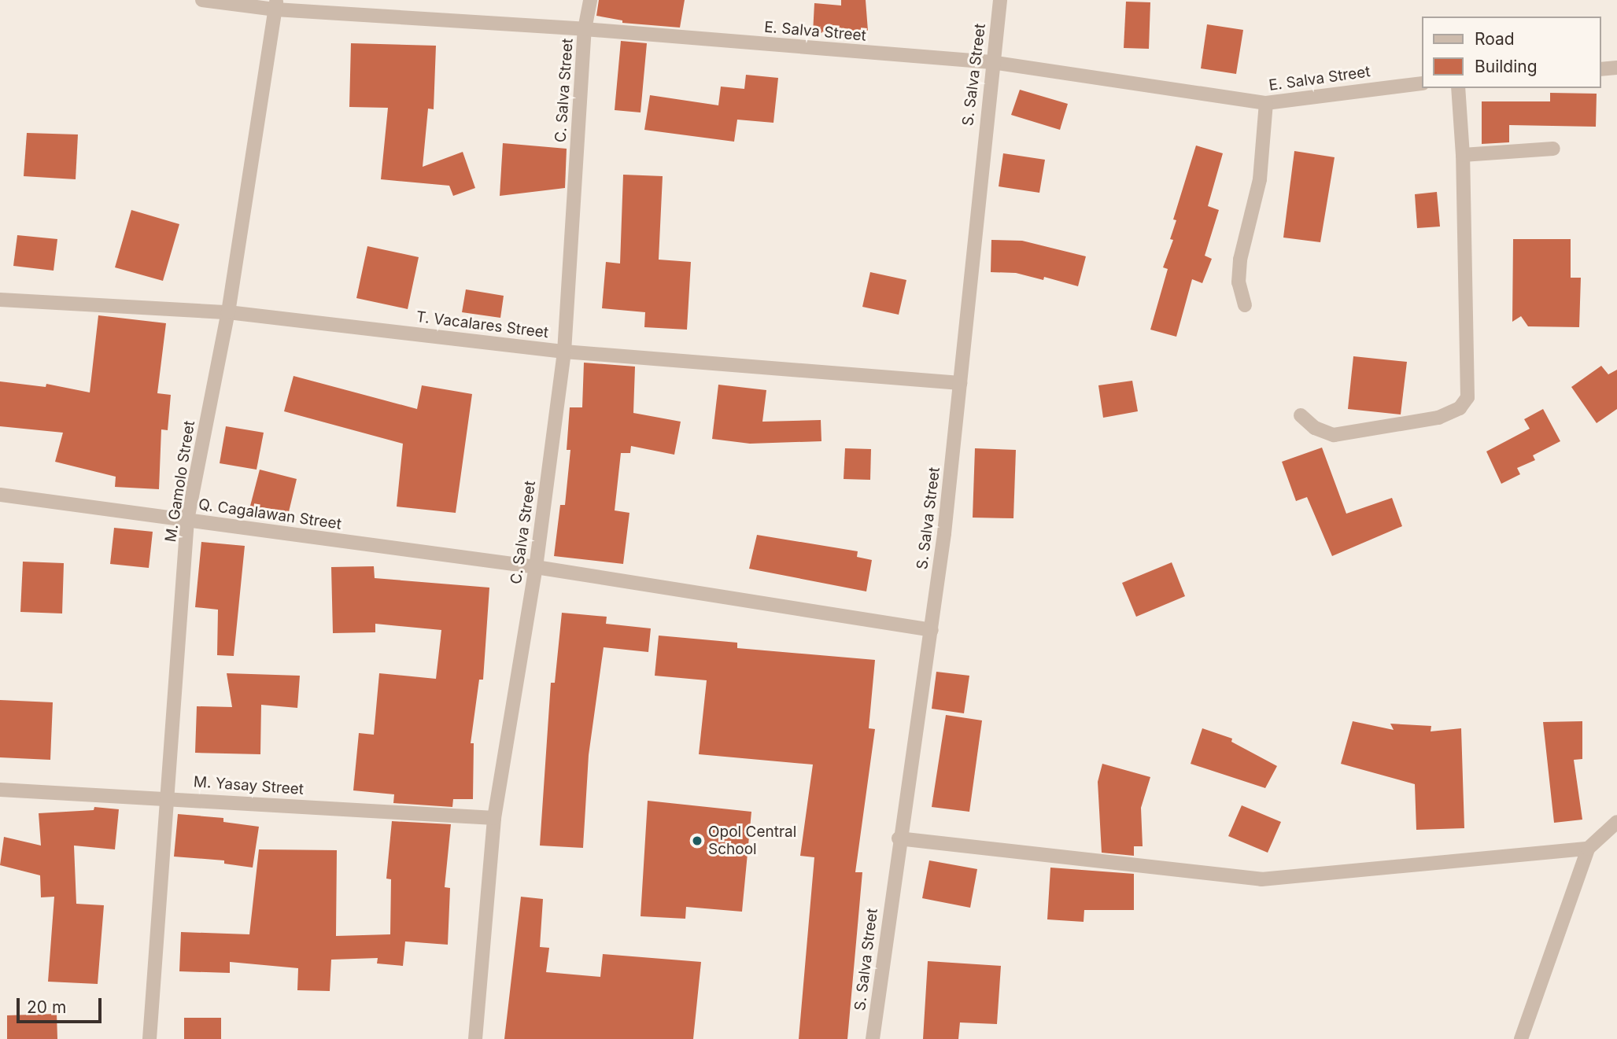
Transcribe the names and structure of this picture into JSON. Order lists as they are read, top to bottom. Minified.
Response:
{"streets":{"street":["E. Salva Street","S. Salva Street","C. Salva Street","T. Vacalares Street","M. Gamolo Street","Q. Cagalawan Street","M. Yasay Street"]},"crossings":[["E. Salva Street","S. Salva Street"],["E. Salva Street","C. Salva Street"],["E. Salva Street","M. Gamolo Street"],["S. Salva Street","T. Vacalares Street"],["S. Salva Street","Q. Cagalawan Street"],["C. Salva Street","T. Vacalares Street"],["C. Salva Street","Q. Cagalawan Street"],["C. Salva Street","M. Yasay Street"],["T. Vacalares Street","M. Gamolo Street"],["M. Gamolo Street","Q. Cagalawan Street"],["M. Gamolo Street","M. Yasay Street"]],"places":["Opol Central School"],"legend":["Road","Building"],"scale_bar":"20 m"}
